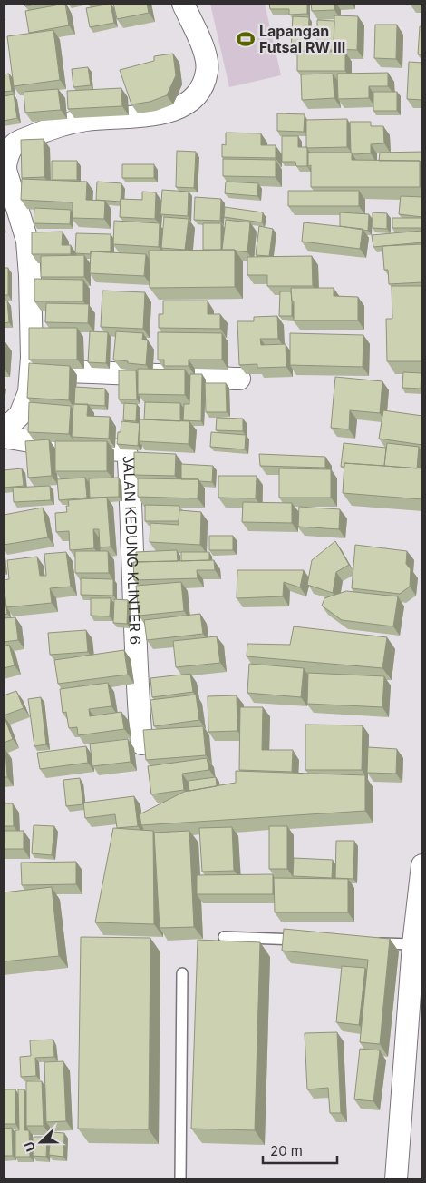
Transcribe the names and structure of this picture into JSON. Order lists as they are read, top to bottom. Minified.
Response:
{"streets":{"street":["JALAN KEDUNG KLINTER 6"]},"places":{"sports":["Lapangan Futsal RW III"]},"scale_bar":"20 m","north":"left"}
